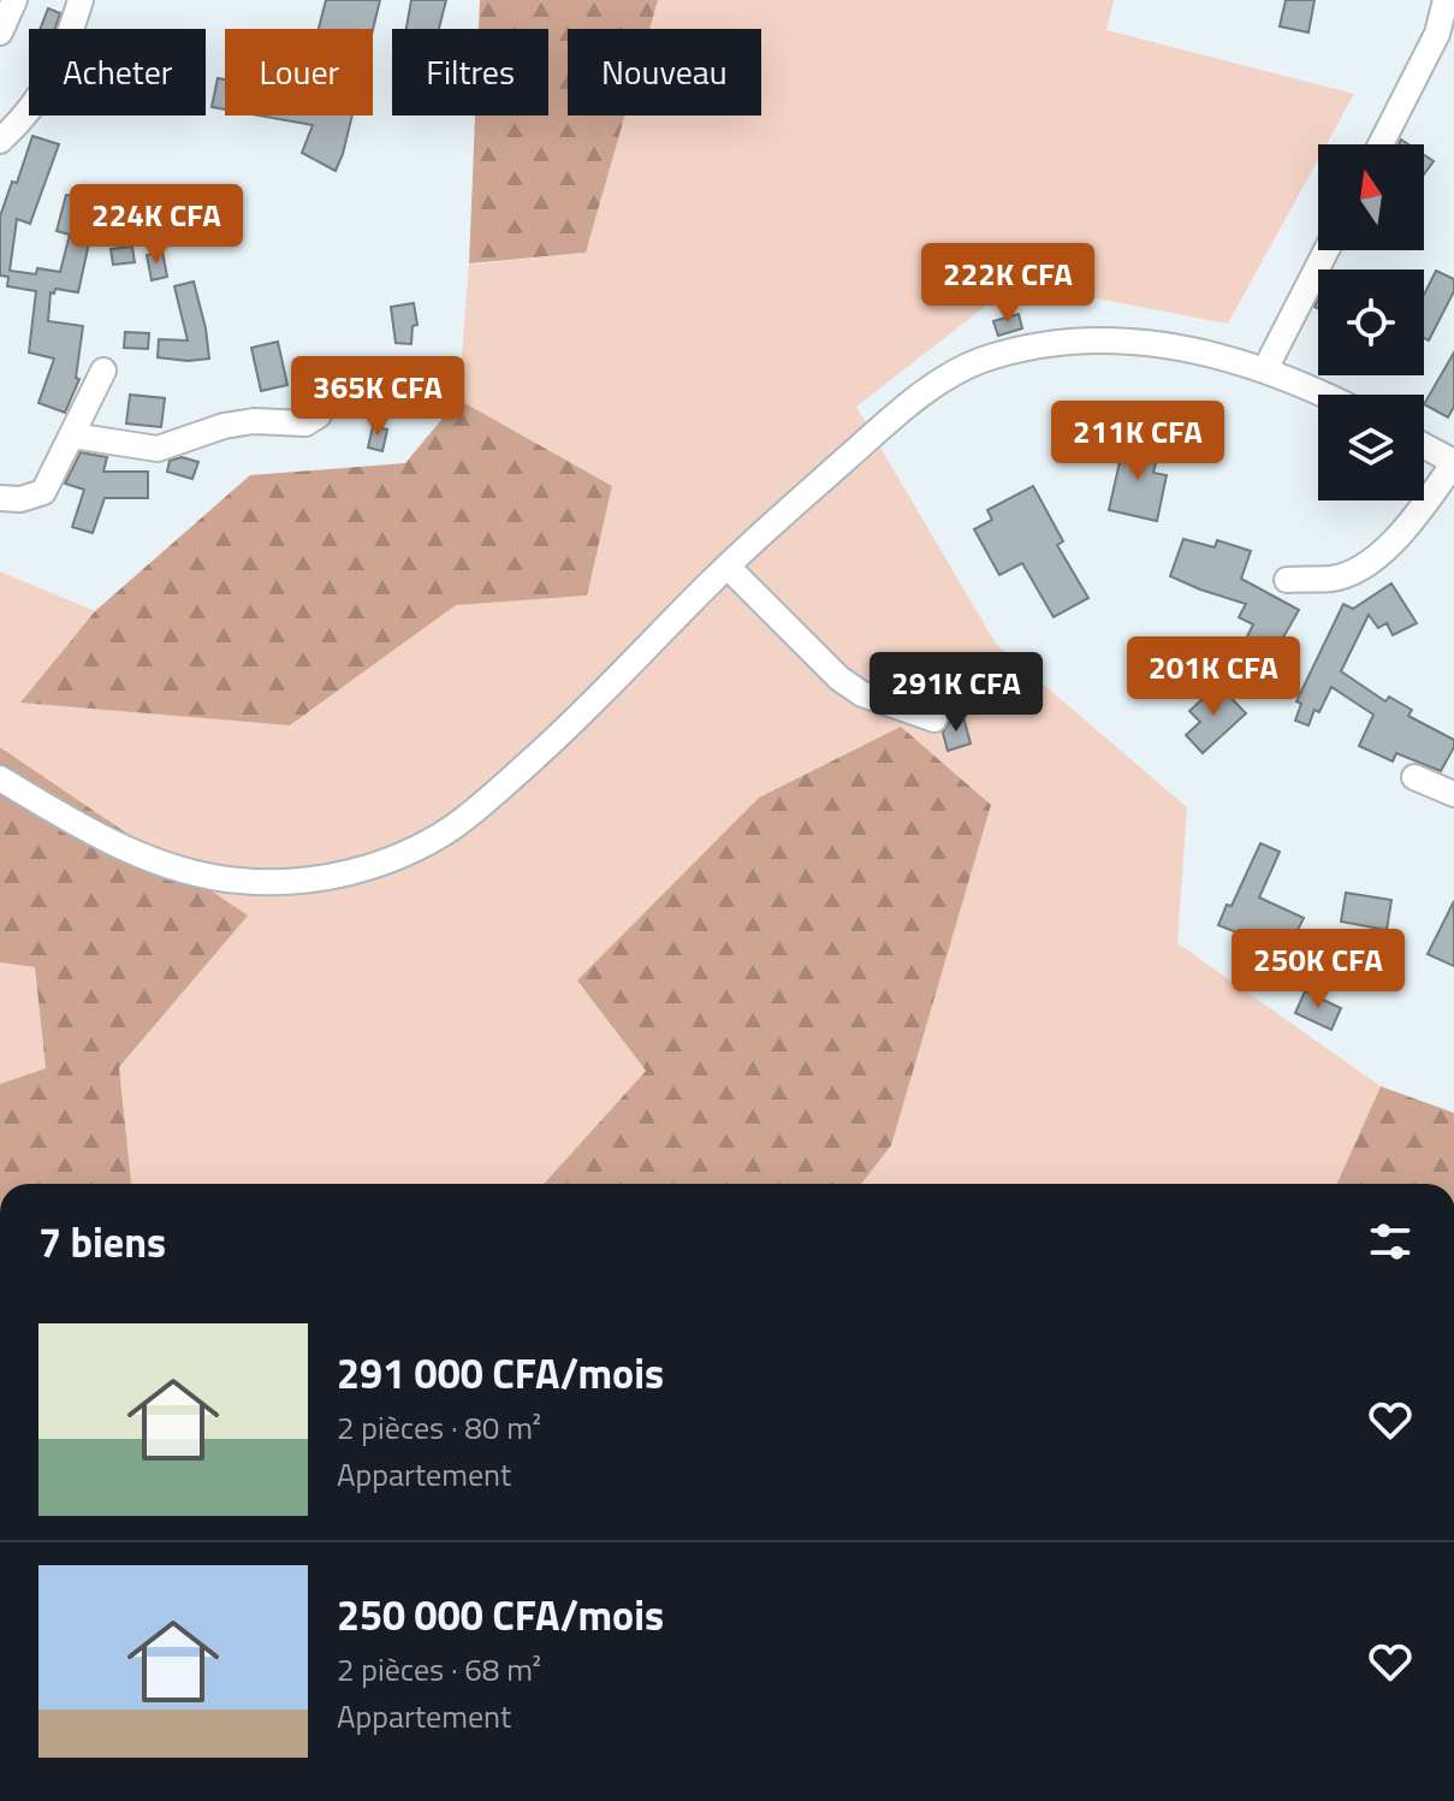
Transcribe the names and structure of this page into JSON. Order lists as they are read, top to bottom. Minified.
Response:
{"north":"top","page":{"chip":["Acheter","Louer","Filtres","Nouveau"],"price":["224K CFA","222K CFA","365K CFA","211K CFA","201K CFA","291K CFA","250K CFA"],"heading":"7 biens","list":[{"name":"291 000 CFA/mois","note":"2 pièces · 80 m² · Appartement"},{"name":"250 000 CFA/mois","note":"2 pièces · 68 m² · Appartement"}]}}
